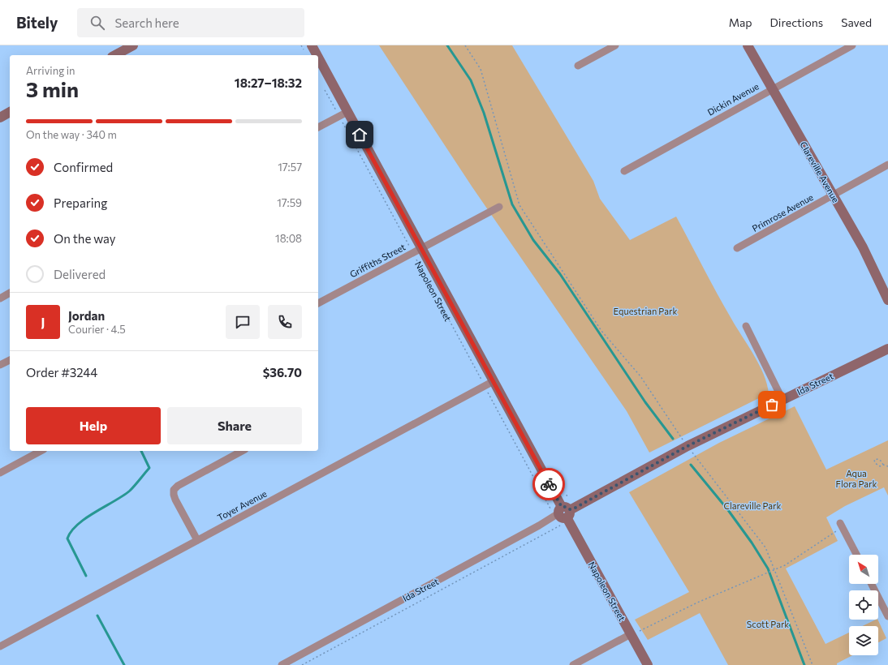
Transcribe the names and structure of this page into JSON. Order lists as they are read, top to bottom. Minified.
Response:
{"streets":{"street":["Dickin Avenue","Clareville Avenue","Primrose Avenue","Griffiths Street","Napoleon Street","Ida Street","Toyer Avenue"]},"crossings":[["Dickin Avenue","Clareville Avenue"],["Clareville Avenue","Primrose Avenue"],["Griffiths Street","Napoleon Street"],["Napoleon Street","Ida Street"],["Napoleon Street","Toyer Avenue"]],"parks":["Equestrian Park","Aqua Flora Park","Clareville Park","Scott Park"],"north":"top left","page":{"header":"Bitely","search":"Search here","nav":["Map","Directions","Saved"],"heading":["3 min","Arriving in","18:27–18:32"],"panel":["Jordan","Courier · 4.5","Order #3244","$36.70"],"bar":"On the way · 340 m","list":[["Confirmed","17:57"],["Preparing","17:59"],["On the way","18:08"],"Delivered"],"round":"J","buttons":["Help","Share"]}}
